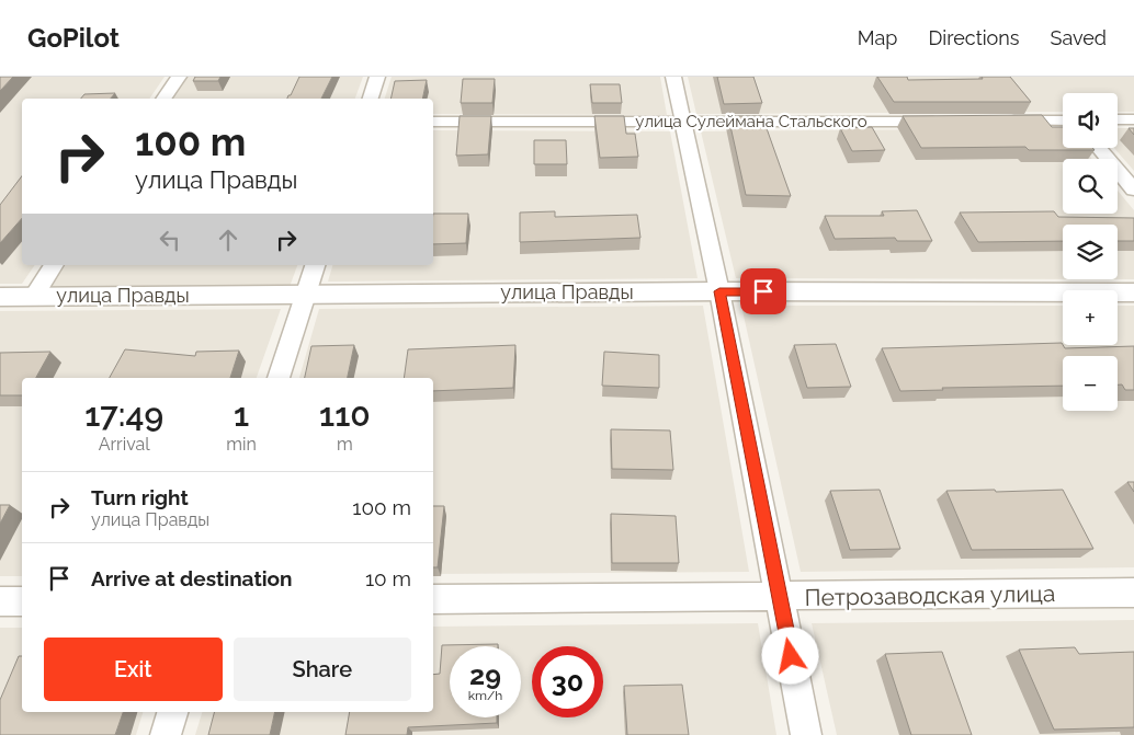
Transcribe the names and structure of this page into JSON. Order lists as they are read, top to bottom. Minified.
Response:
{"streets":{"street":["улица Сулеймана Стальского","улица Правды","Петрозаводская улица"]},"page":{"header":"GoPilot","nav":["Map","Directions","Saved"],"map_buttons":["+","−"],"turn":["100 m","улица Правды"],"eta":["17:49","Arrival","1","min","110","m"],"list":[{"name":"Turn right","note":"улица Правды","value":"100 m"},{"name":"Arrive at destination","value":"10 m"}],"buttons":["Exit","Share"],"speed":"29 km/h","limit":"30"}}
